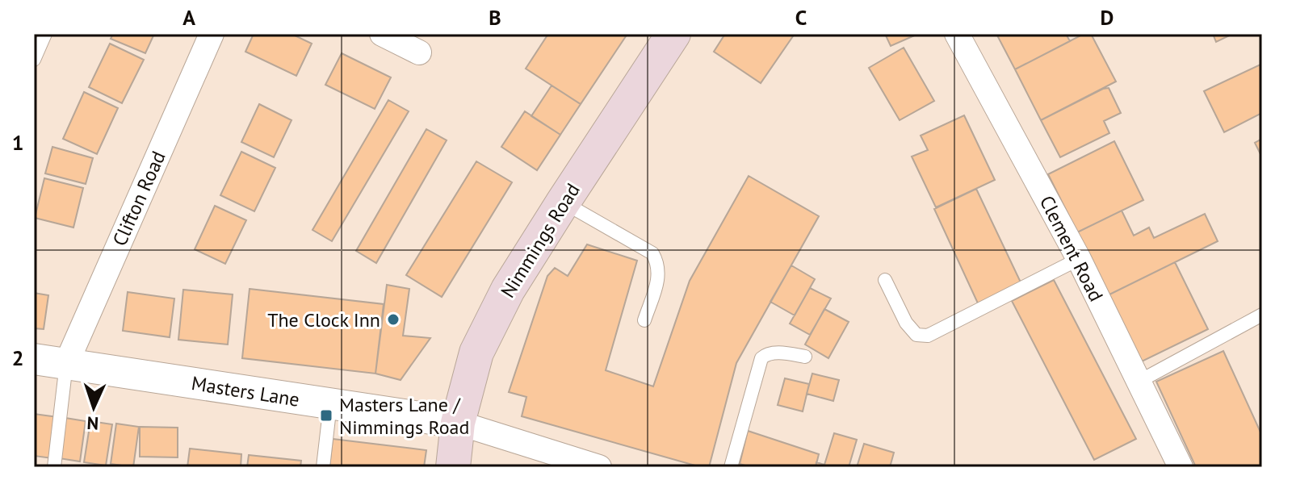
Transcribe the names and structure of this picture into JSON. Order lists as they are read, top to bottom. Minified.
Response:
{"streets":{"main road":["Nimmings Road"],"street":["Clifton Road","Clement Road","Masters Lane"]},"crossings":[["Clifton Road","Masters Lane"],["Nimmings Road","Masters Lane"]],"places":{"other":["The Clock Inn"],"transit":["Masters Lane / Nimmings Road"]},"north":"bottom","grid":{"columns":["A","B","C","D"],"rows":["1","2"]}}
